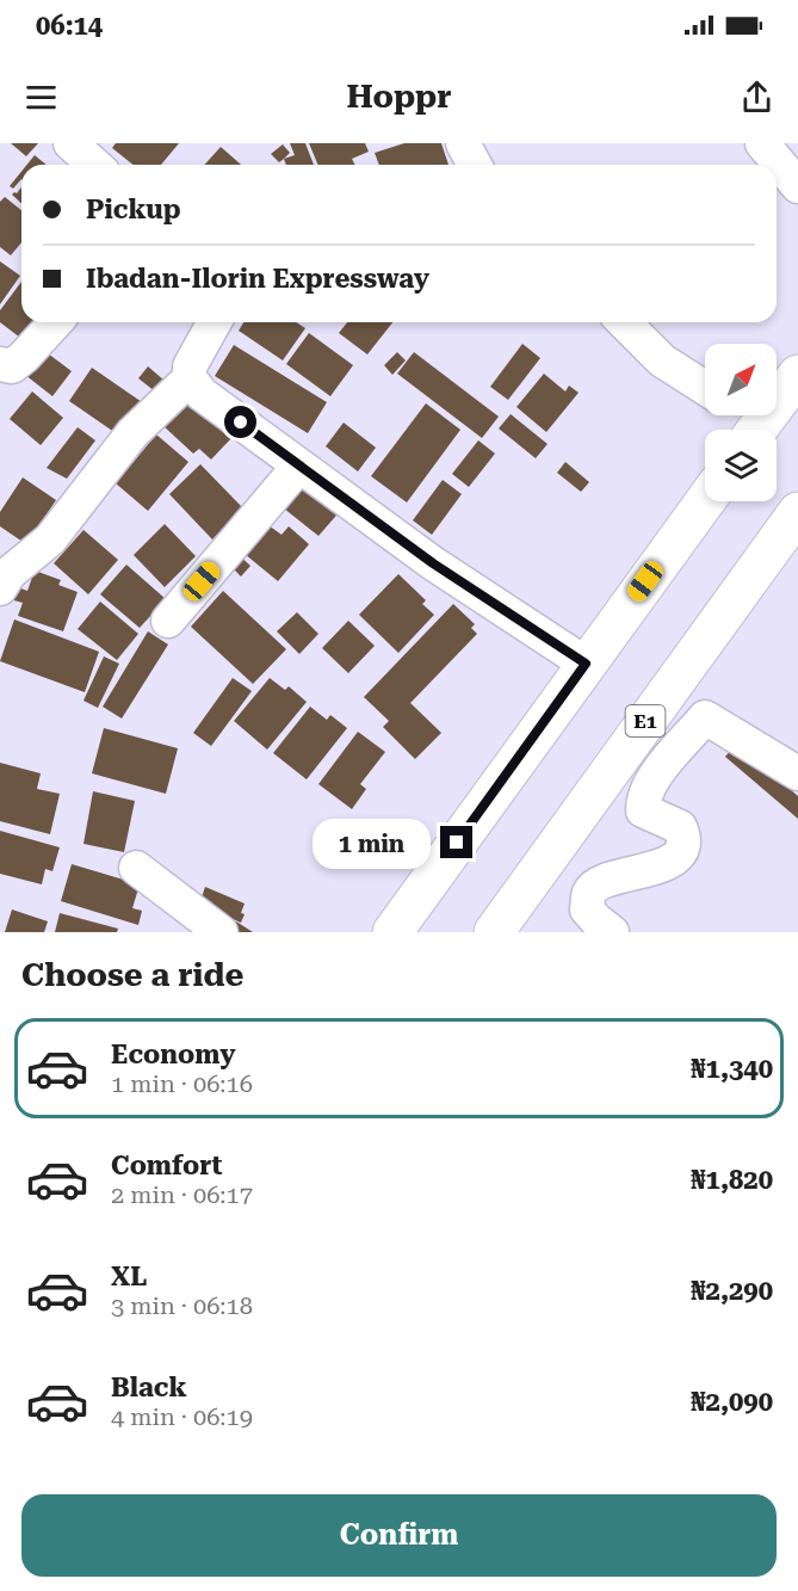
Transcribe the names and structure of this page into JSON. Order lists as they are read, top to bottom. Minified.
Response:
{"streets":{"highway":["E1"]},"north":"top right","page":{"status":"06:14","header":"Hoppr","banner":["Pickup","Ibadan-Ilorin Expressway"],"bubble":"1 min","heading":"Choose a ride","list":[{"name":"Economy","note":"1 min · 06:16","value":"₦1,340"},{"name":"Comfort","note":"2 min · 06:17","value":"₦1,820"},{"name":"XL","note":"3 min · 06:18","value":"₦2,290"},{"name":"Black","note":"4 min · 06:19","value":"₦2,090"}],"buttons":"Confirm"}}
